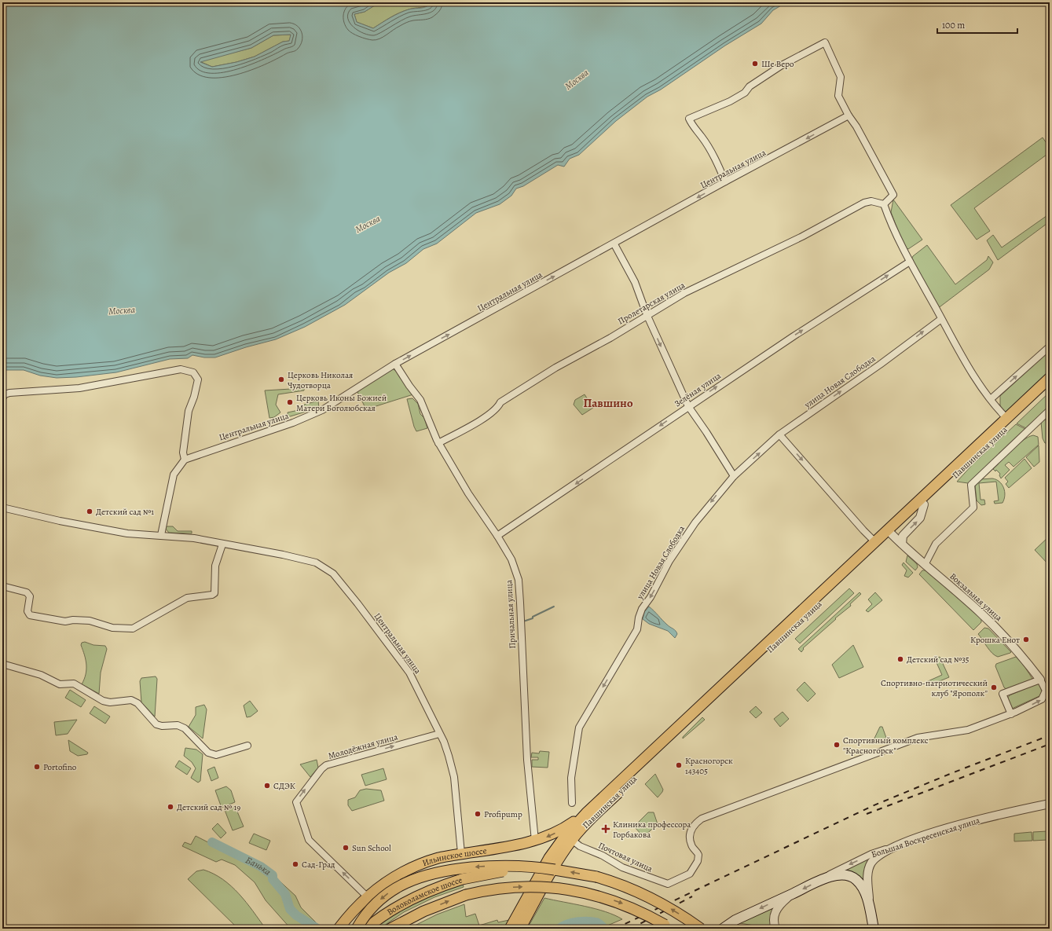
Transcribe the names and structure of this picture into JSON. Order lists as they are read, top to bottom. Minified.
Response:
{"streets":{"main road":["Павшинская улица","Большая Воскресенская улица","Ильинское шоссе","Волоколамское шоссе"],"street":["Центральная улица","Пролетарская улица","улица Новая Слободка","Зелёная улица","Вокзальная улица","Причальная улица","Молодёжная улица","Почтовая улица"]},"crossings":[["Центральная улица","Причальная улица"],["Центральная улица","Молодёжная улица"],["Центральная улица","Ильинское шоссе"],["Пролетарская улица","Причальная улица"],["Зелёная улица","Причальная улица"],["Павшинская улица","Вокзальная улица"],["Павшинская улица","Ильинское шоссе"],["Павшинская улица","Почтовая улица"],["Причальная улица","Ильинское шоссе"],["Молодёжная улица","Ильинское шоссе"]],"one_way":["Большая Воскресенская улица"],"districts":["Павшино"],"water":["Москва","Банька"],"places":{"other":["Ше Веро","Церковь Николая Чудотворца","Церковь Иконы Божией Матери Боголюбская","Детский сад №1","Крошка Енот","Детский сад №35","Спортивно-патриотический клуб \"Ярополк\"","Спортивный комплекс \"Красногорск\"","Красногорск 143405","Portofino","СДЭК","Детский сад № 19","Profipump","Sun School","Сад-Град"],"health":["Клиника профессора Горбакова"]},"scale_bar":"100 m"}
